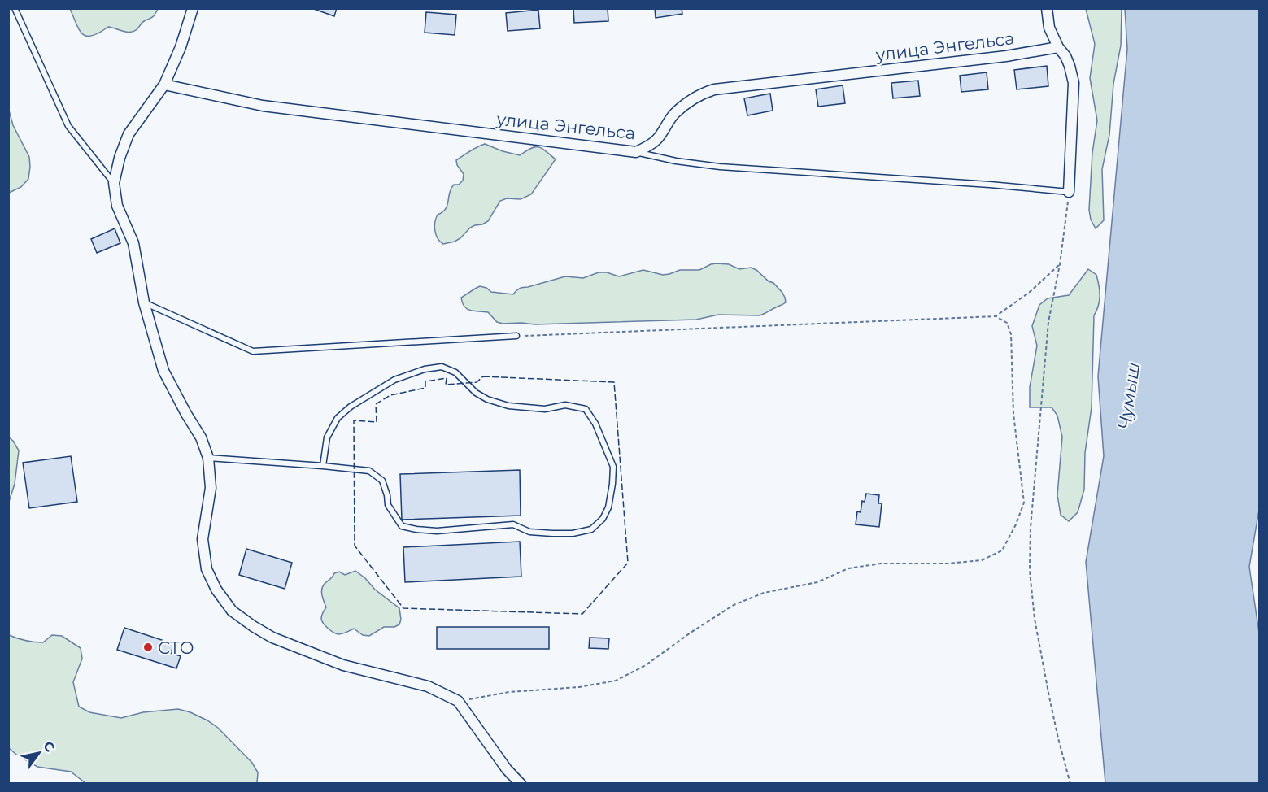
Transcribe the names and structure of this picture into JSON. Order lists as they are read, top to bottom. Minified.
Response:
{"streets":{"street":["улица Энгельса"]},"water":["Чумыш"],"places":["СТО"],"north":"top right"}
